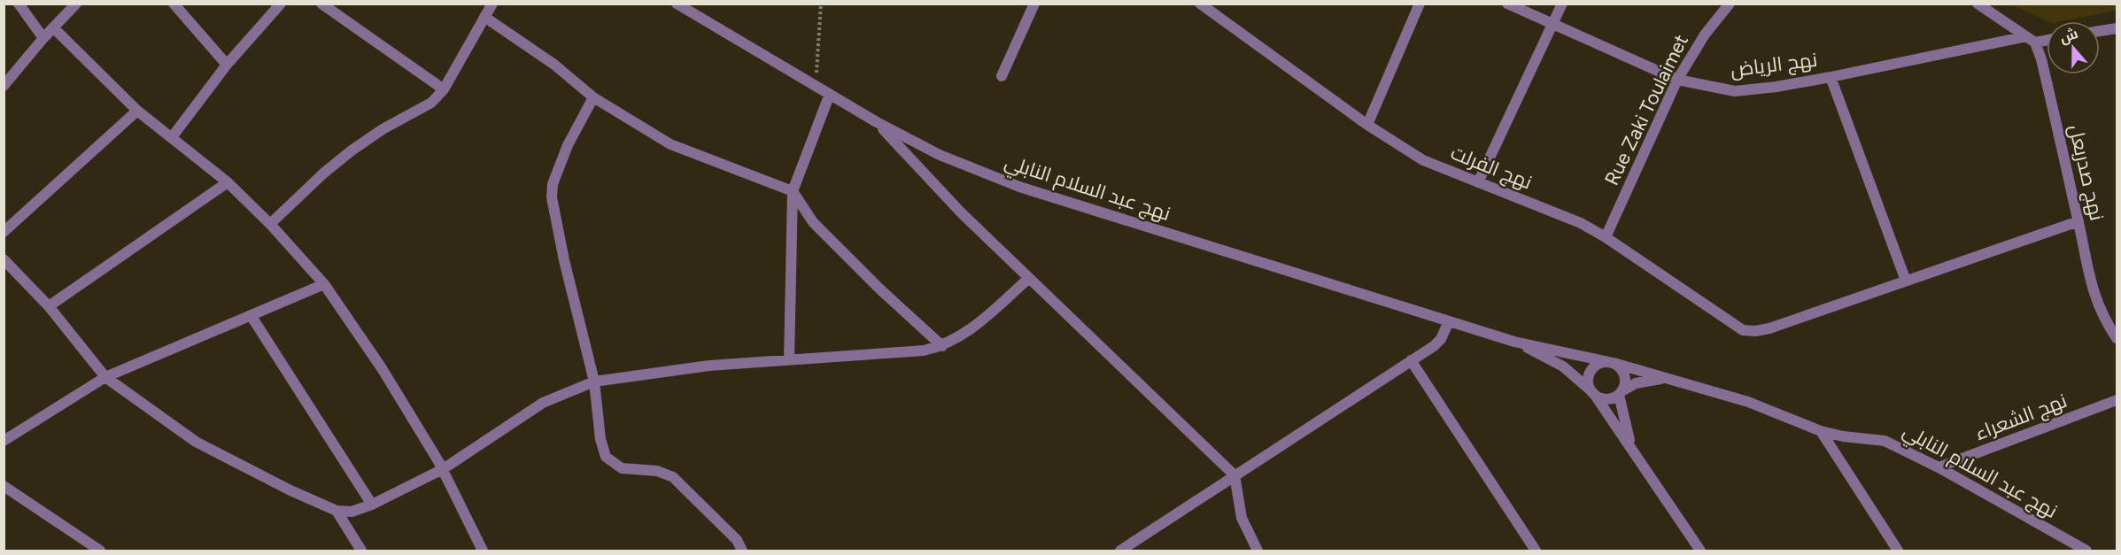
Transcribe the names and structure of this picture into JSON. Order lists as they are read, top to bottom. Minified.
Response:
{"streets":{"street":["نهج الرياض","Rue Zaki Toulaimet","نهج الفرلت","نهج صدربعل","نهج عبد السلام النابلي","نهج الشعراء"]},"crossings":[["نهج الرياض","Rue Zaki Toulaimet"],["نهج الرياض","نهج صدربعل"],["Rue Zaki Toulaimet","نهج الفرلت"],["نهج الفرلت","نهج صدربعل"],["نهج عبد السلام النابلي","نهج الشعراء"]],"north":"top"}
